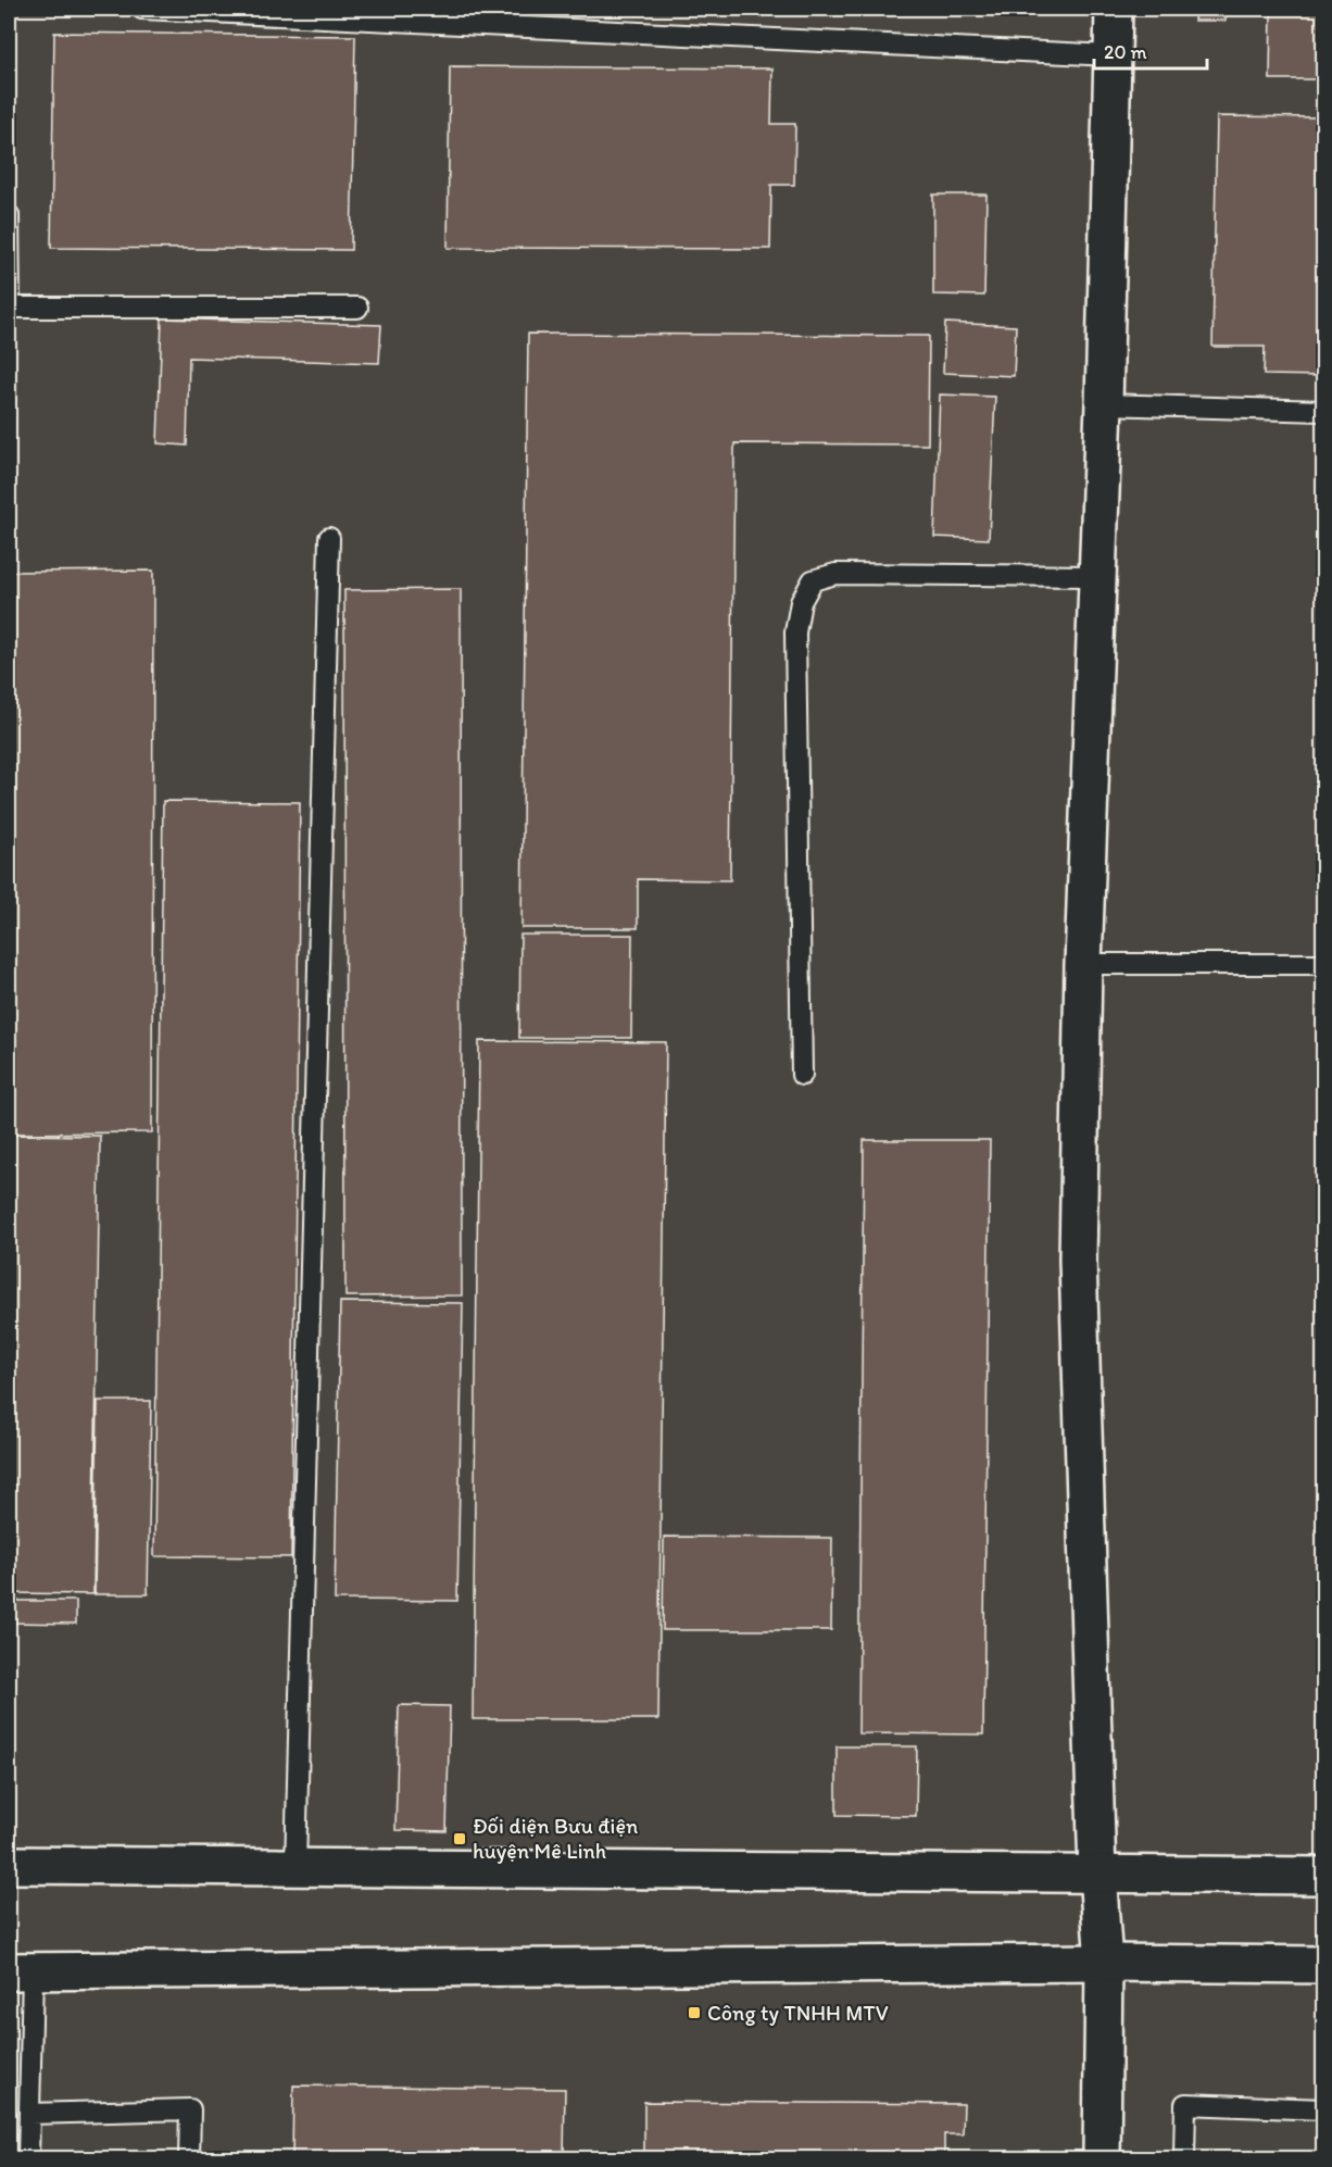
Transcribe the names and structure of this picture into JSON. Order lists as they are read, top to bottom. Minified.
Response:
{"places":{"transit":["Đối diện Bưu điện huyện Mê Linh","Công ty TNHH MTV"]},"scale_bar":"20 m"}
